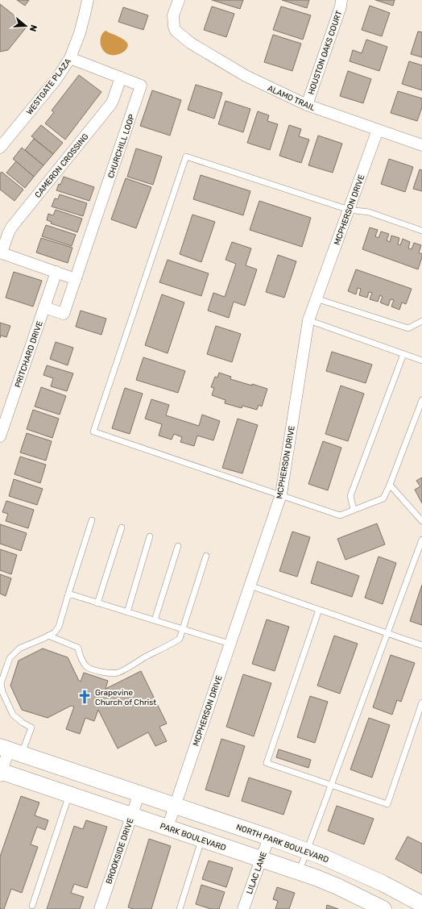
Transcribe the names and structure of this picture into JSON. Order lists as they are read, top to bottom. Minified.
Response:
{"streets":{"main road":["PARK BOULEVARD","NORTH PARK BOULEVARD"],"street":["HOUSTON OAKS COURT","WESTGATE PLAZA","ALAMO TRAIL","CHURCHILL LOOP","CAMERON CROSSING","MCPHERSON DRIVE","PRITCHARD DRIVE","BROOKSIDE DRIVE","LILAC LANE"]},"crossings":[["HOUSTON OAKS COURT","ALAMO TRAIL"],["WESTGATE PLAZA","CHURCHILL LOOP"],["ALAMO TRAIL","MCPHERSON DRIVE"],["CHURCHILL LOOP","CAMERON CROSSING"],["CHURCHILL LOOP","PRITCHARD DRIVE"],["MCPHERSON DRIVE","PARK BOULEVARD"],["MCPHERSON DRIVE","NORTH PARK BOULEVARD"],["PARK BOULEVARD","BROOKSIDE DRIVE"],["PARK BOULEVARD","LILAC LANE"],["NORTH PARK BOULEVARD","BROOKSIDE DRIVE"],["NORTH PARK BOULEVARD","LILAC LANE"]],"places":{"church":["Grapevine Church of Christ"]},"north":"right"}
